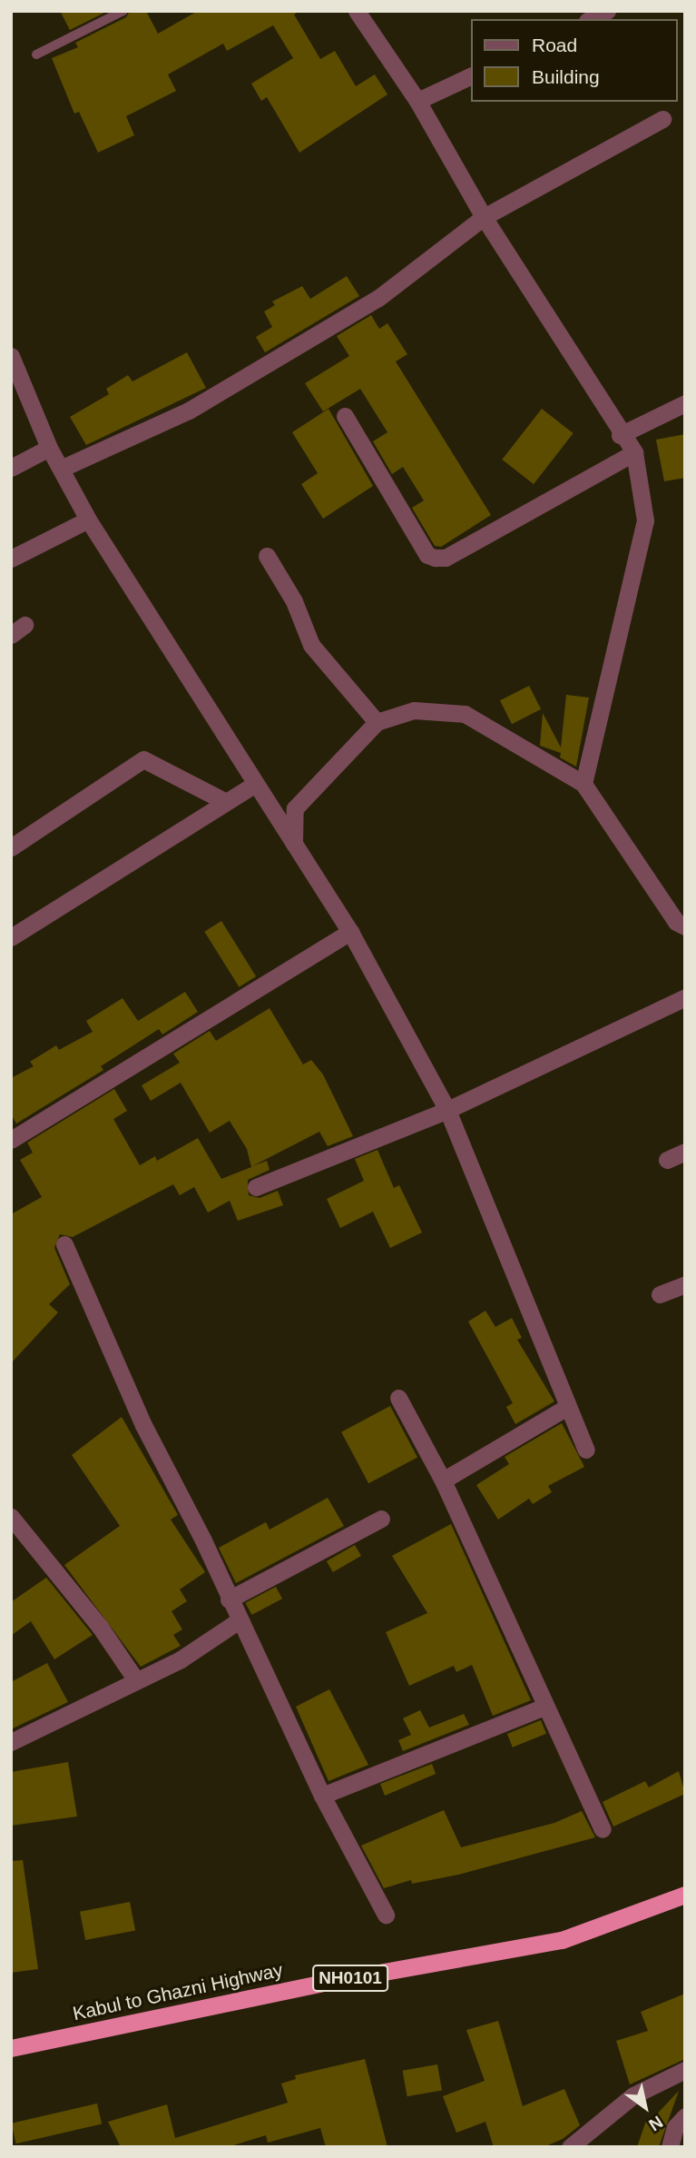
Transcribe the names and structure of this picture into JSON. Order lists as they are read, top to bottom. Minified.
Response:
{"streets":{"highway":["NH0101","Kabul to Ghazni Highway"]},"legend":["Road","Building"],"north":"bottom right"}
